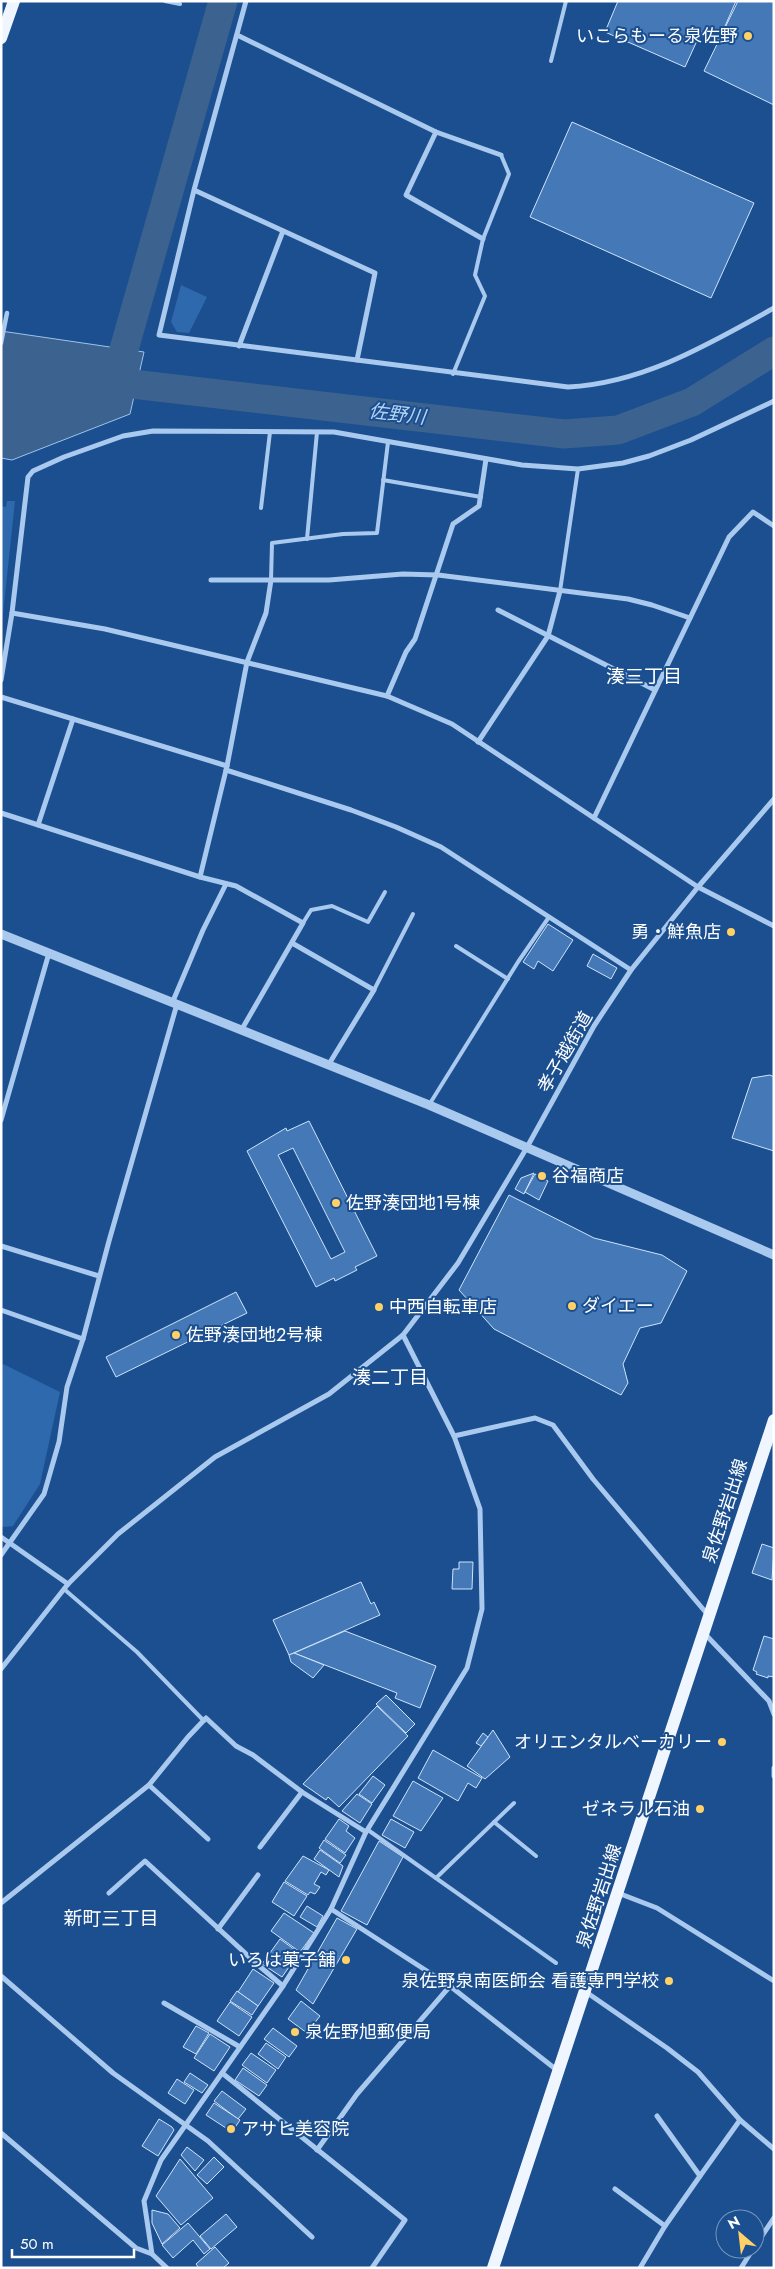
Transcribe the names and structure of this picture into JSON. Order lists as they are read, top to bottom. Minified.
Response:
{"streets":{"main road":["泉佐野岩出線"],"street":["孝子越街道"]},"districts":["湊三丁目","湊二丁目","新町三丁目"],"water":["佐野川"],"places":["いこらもーる泉佐野","勇・鮮魚店","谷福商店","佐野湊団地1号棟","ダイエー","中西自転車店","佐野湊団地2号棟","オリエンタルベーカリー","ゼネラル石油","いろは菓子舗","泉佐野泉南医師会 看護専門学校","泉佐野旭郵便局","アサヒ美容院"],"scale_bar":"50 m","north":"top left"}
